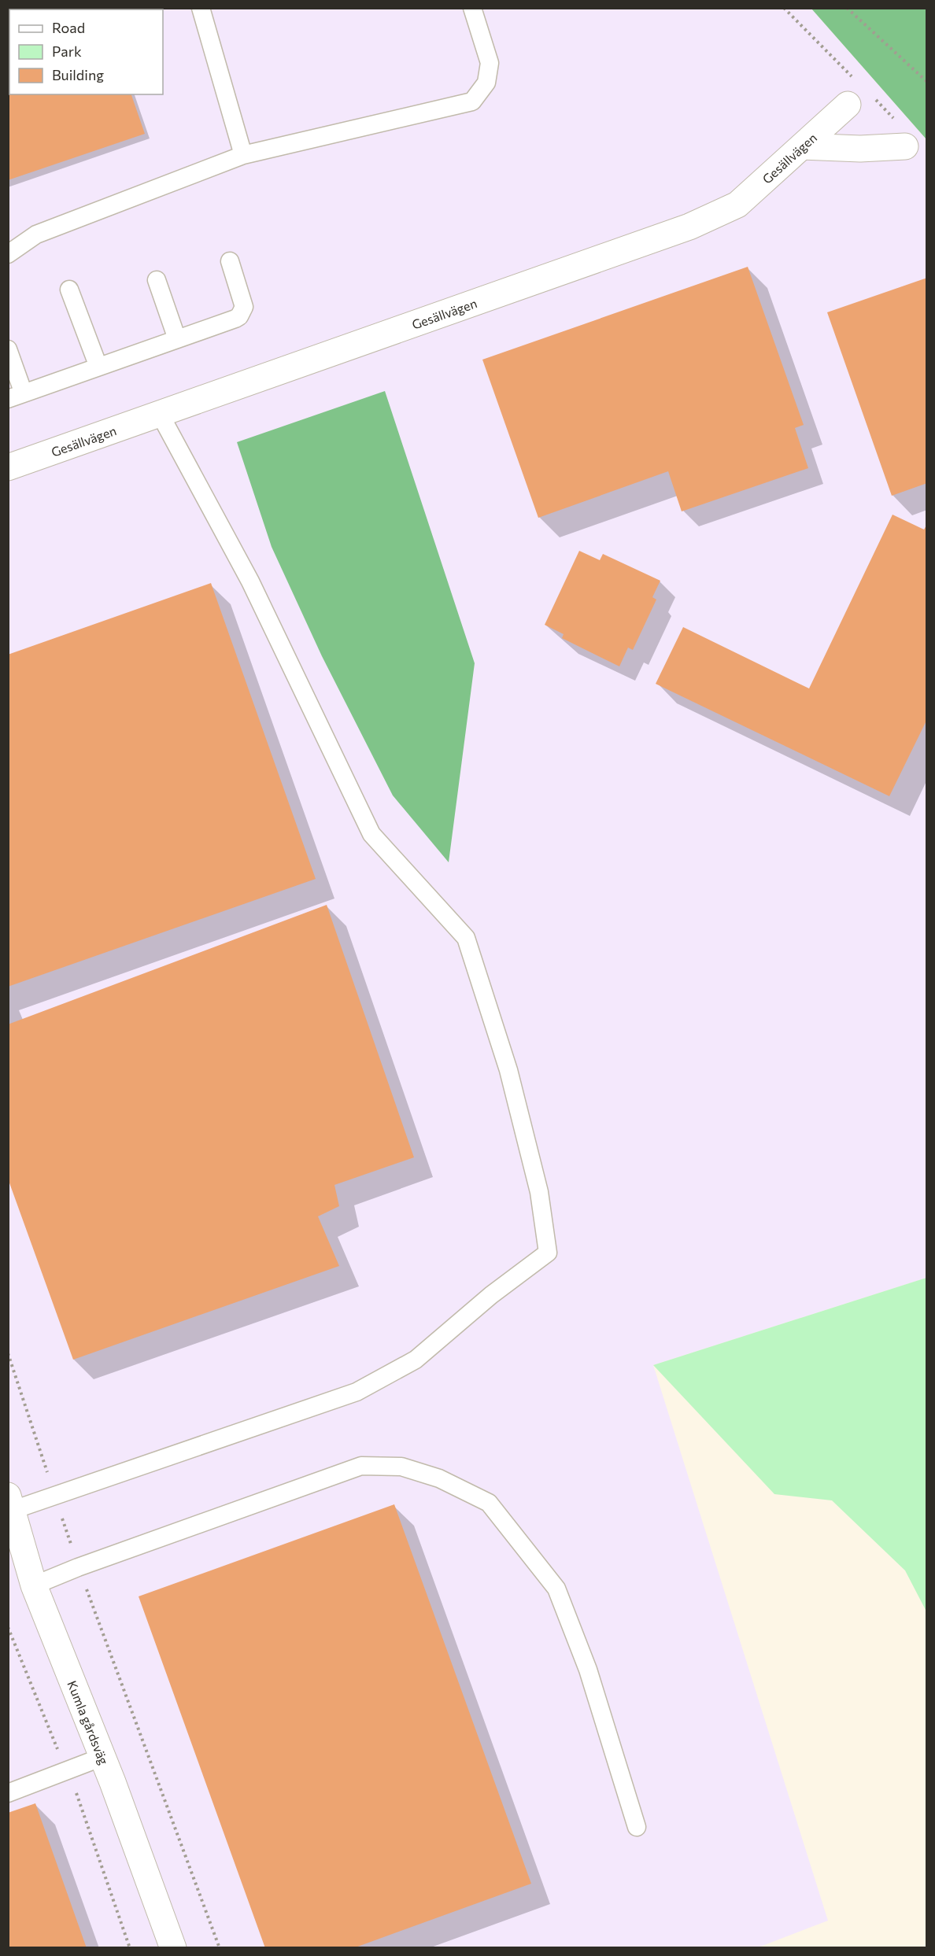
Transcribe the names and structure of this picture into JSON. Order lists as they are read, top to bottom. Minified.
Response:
{"streets":{"street":["Gesällvägen","Kumla gårdsväg"]},"legend":["Road","Park","Building"]}
